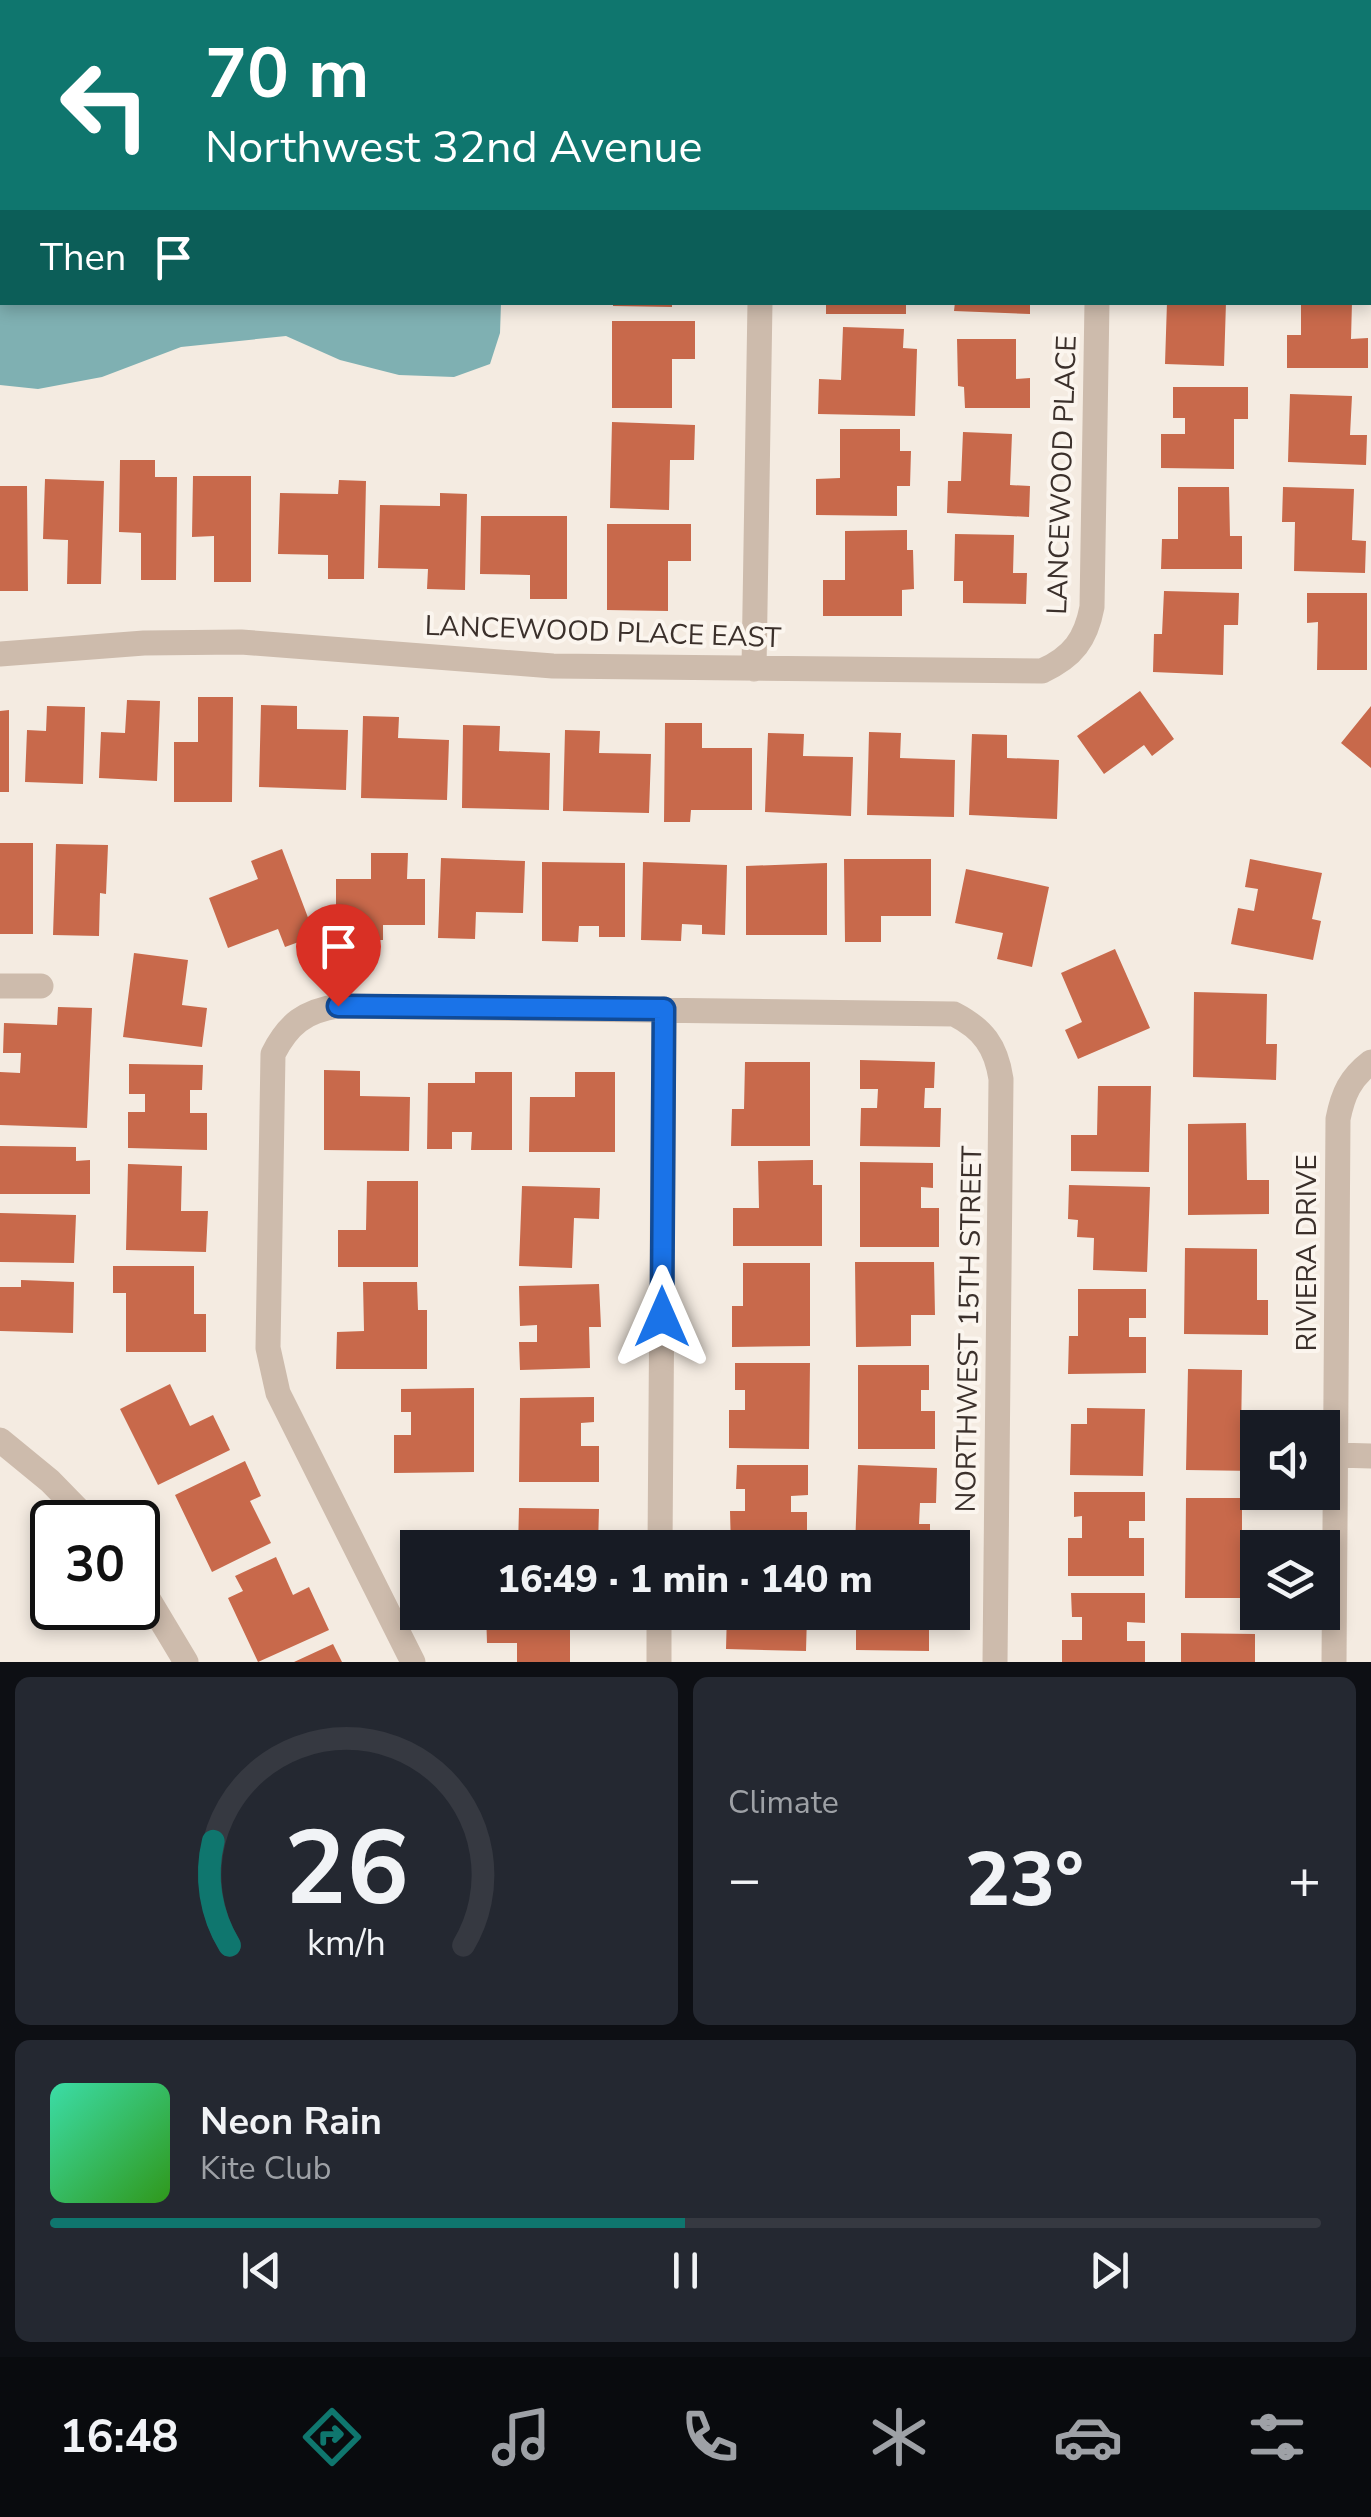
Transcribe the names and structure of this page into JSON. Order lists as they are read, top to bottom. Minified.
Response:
{"streets":{"street":["LANCEWOOD PLACE","LANCEWOOD PLACE EAST","RIVIERA DRIVE","NORTHWEST 15TH STREET"]},"crossings":[["LANCEWOOD PLACE","LANCEWOOD PLACE EAST"]],"page":{"turn":["70 m","Northwest 32nd Avenue"],"then":"Then","limit":"30","trip":"16:49 · 1 min · 140 m","tile":"Climate","heat":["−","23°","+"],"song":["Neon Rain","Kite Club"],"tabs":"16:48","gauge":["26","km/h"]}}
